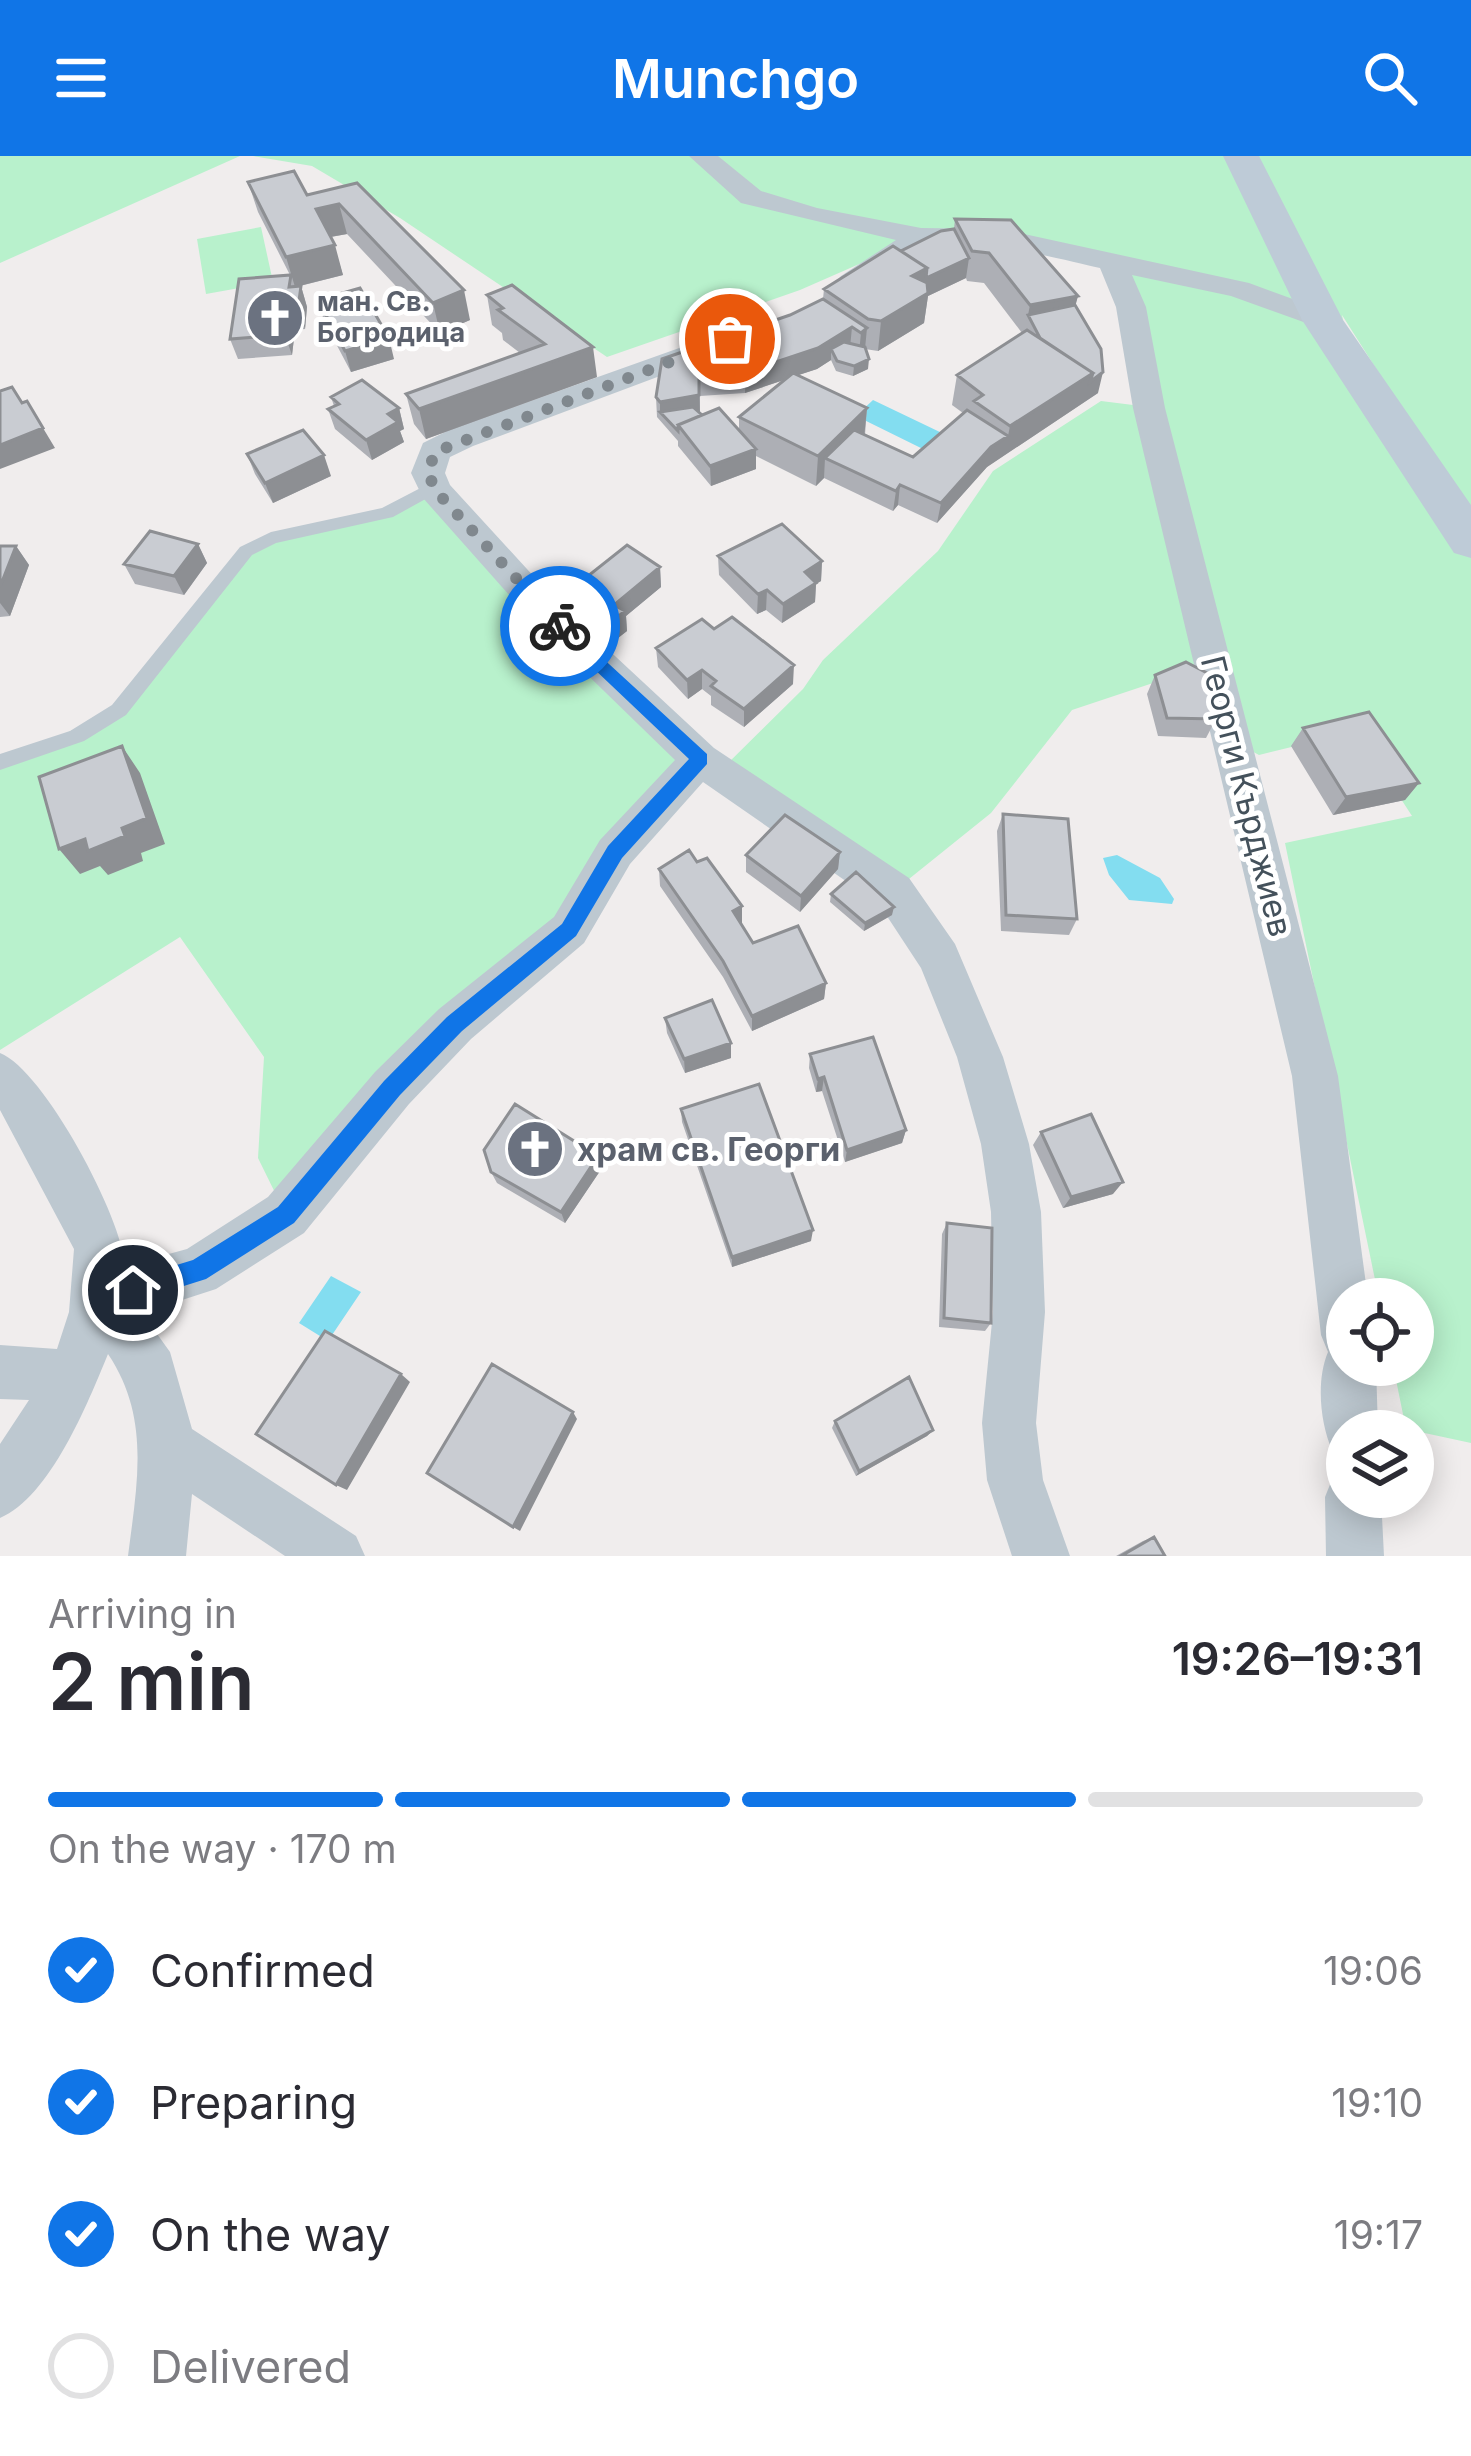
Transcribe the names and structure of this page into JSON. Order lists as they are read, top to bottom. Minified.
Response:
{"streets":{"street":["Георги Кърджиев"]},"places":{"church":["ман. Св. Богродица","храм св. Георги"]},"page":{"header":"Munchgo","heading":["2 min","Arriving in","19:26–19:31"],"bar":"On the way · 170 m","list":[["Confirmed","19:06"],["Preparing","19:10"],["On the way","19:17"],"Delivered"]}}
